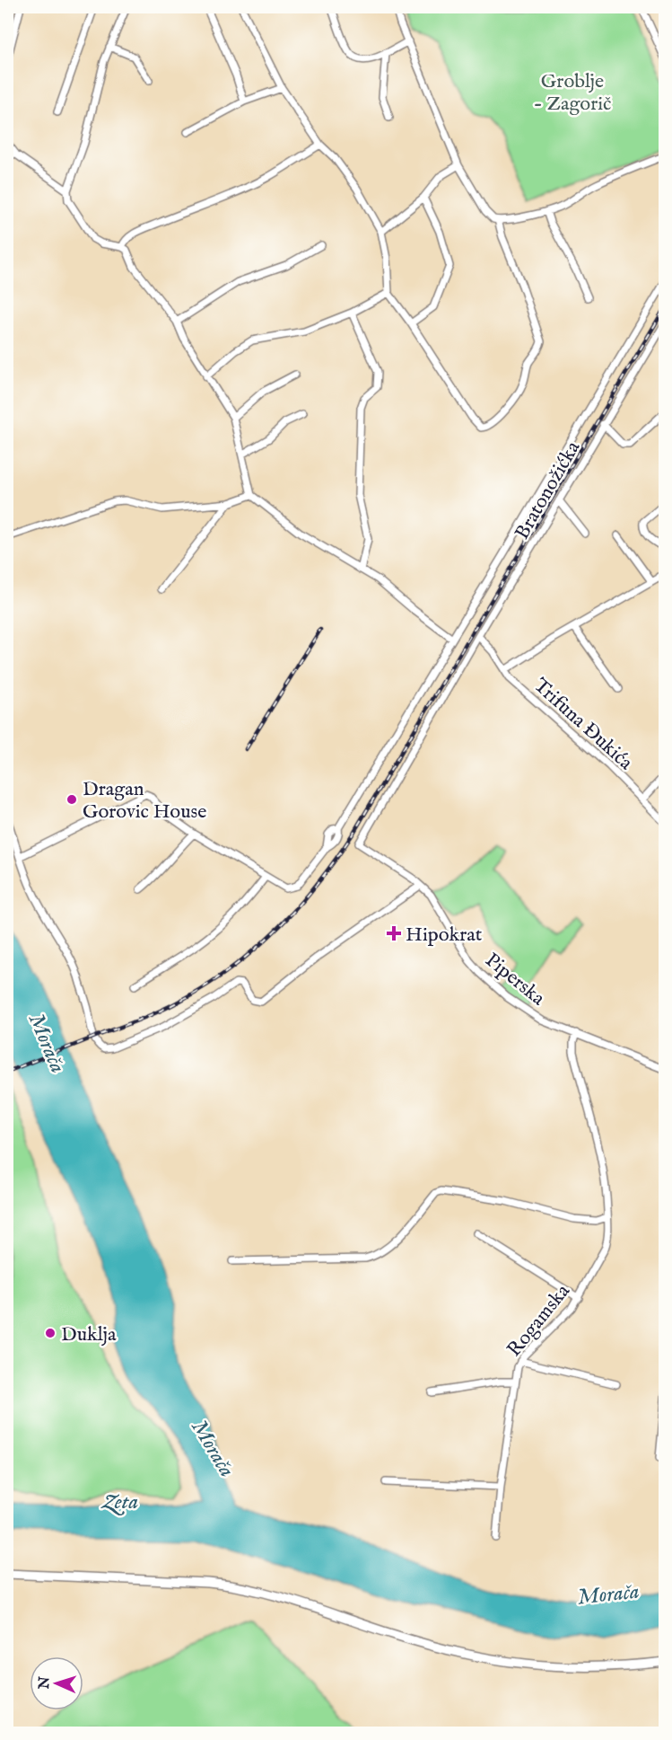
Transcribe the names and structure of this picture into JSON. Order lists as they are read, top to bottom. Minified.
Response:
{"streets":{"street":["Bratonožićka","Trifuna Đukića","Piperska","Rogamska"]},"crossings":[["Bratonožićka","Piperska"],["Piperska","Rogamska"]],"water":["Morača","Zeta"],"parks":["Groblje - Zagorič"],"places":{"other":["Dragan Gorovic House","Duklja"],"health":["Hipokrat"]},"north":"left"}
